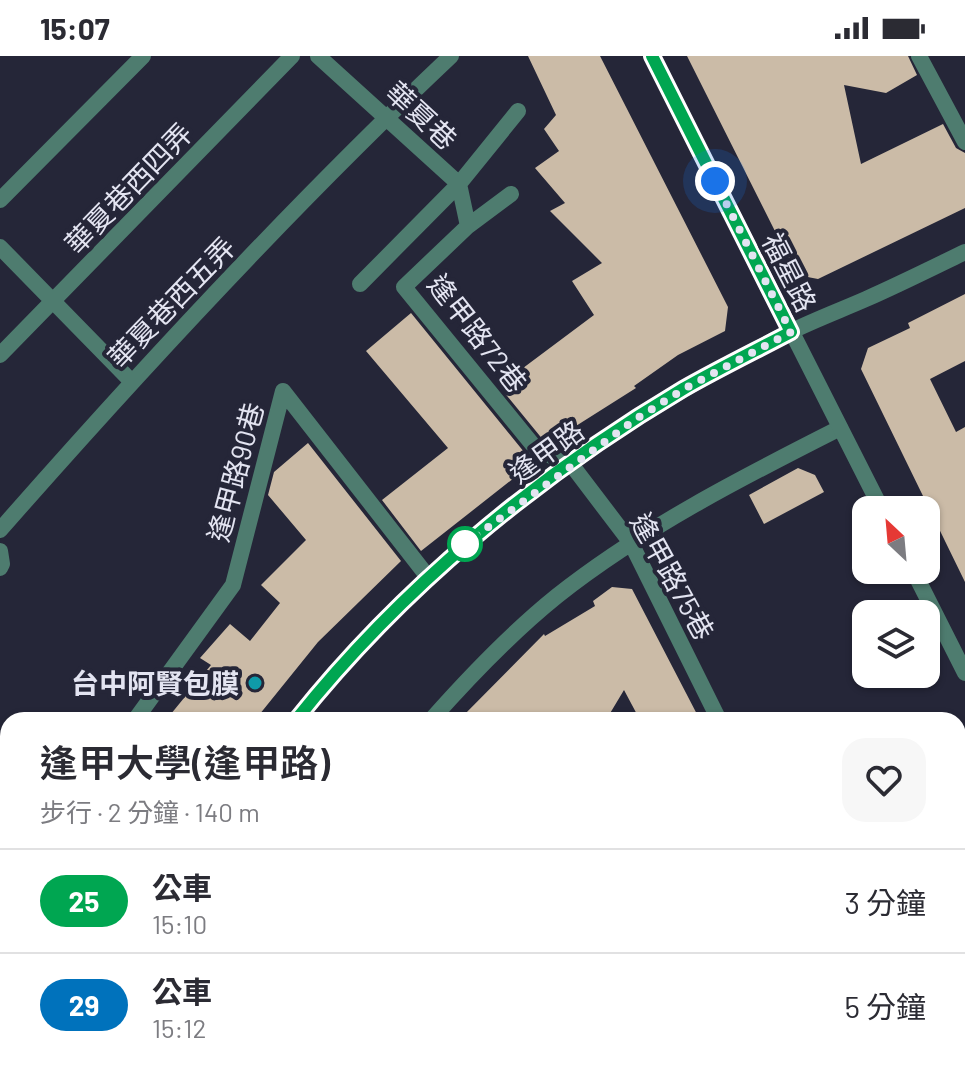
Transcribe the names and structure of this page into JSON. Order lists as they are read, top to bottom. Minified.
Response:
{"streets":{"street":["華夏巷","華夏巷西四弄","福星路","華夏巷西五弄","逢甲路72巷","逢甲路","逢甲路90巷","逢甲路75巷"]},"crossings":[["華夏巷","華夏巷西五弄"],["華夏巷","逢甲路72巷"],["福星路","逢甲路"],["逢甲路72巷","逢甲路"],["逢甲路72巷","逢甲路75巷"],["逢甲路","逢甲路90巷"],["逢甲路","逢甲路75巷"]],"places":["台中阿賢包膜"],"lines":["bus line 25"],"north":"top left","page":{"status":"15:07","heading":["逢甲大學(逢甲路)","步行 · 2 分鐘 · 140 m"],"list":[{"mark":"25","name":"公車","note":"15:10","value":"3 分鐘"},{"mark":"29","name":"公車","note":"15:12","value":"5 分鐘"}]}}
